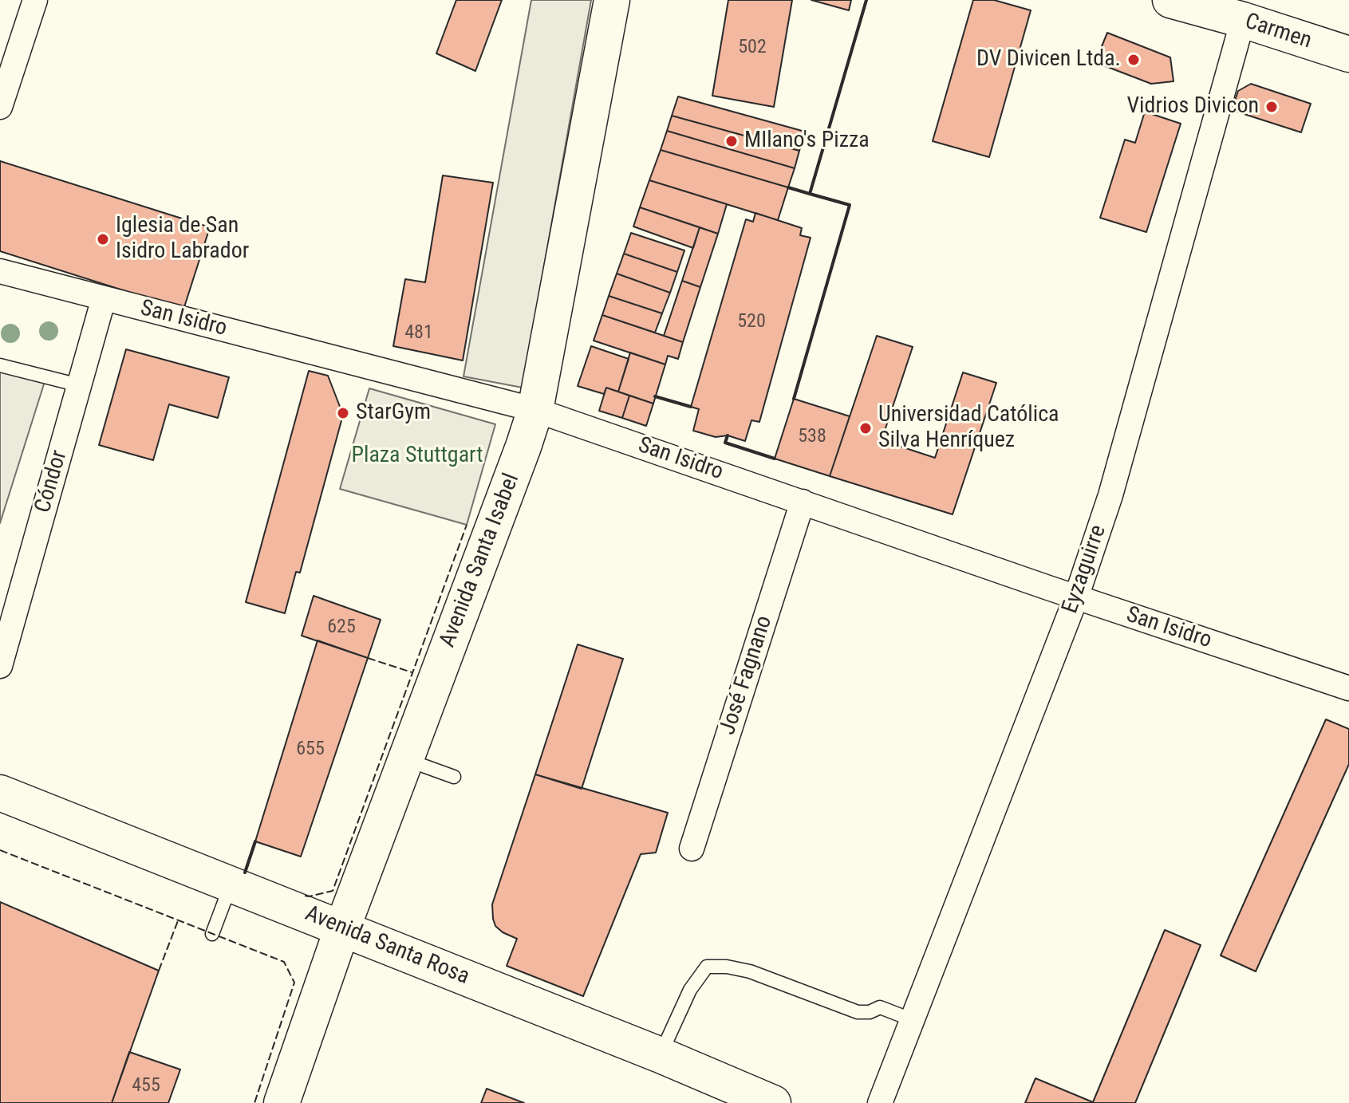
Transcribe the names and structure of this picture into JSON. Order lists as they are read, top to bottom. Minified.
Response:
{"streets":{"main road":["Carmen","Avenida Santa Isabel","Avenida Santa Rosa"],"street":["San Isidro","Cóndor","Eyzaguirre","José Fagnano"]},"crossings":[["Carmen","Eyzaguirre"],["San Isidro","Cóndor"],["San Isidro","Avenida Santa Isabel"],["San Isidro","Eyzaguirre"],["San Isidro","José Fagnano"],["Avenida Santa Isabel","Avenida Santa Rosa"]],"parks":["Plaza Stuttgart"],"places":["DV Divicen Ltda.","Vidrios Divicon","MIlano's Pizza","Iglesia de San Isidro Labrador","StarGym","Universidad Católica Silva Henríquez"],"house_numbers":["502","520","481","538","625","655","455"]}
